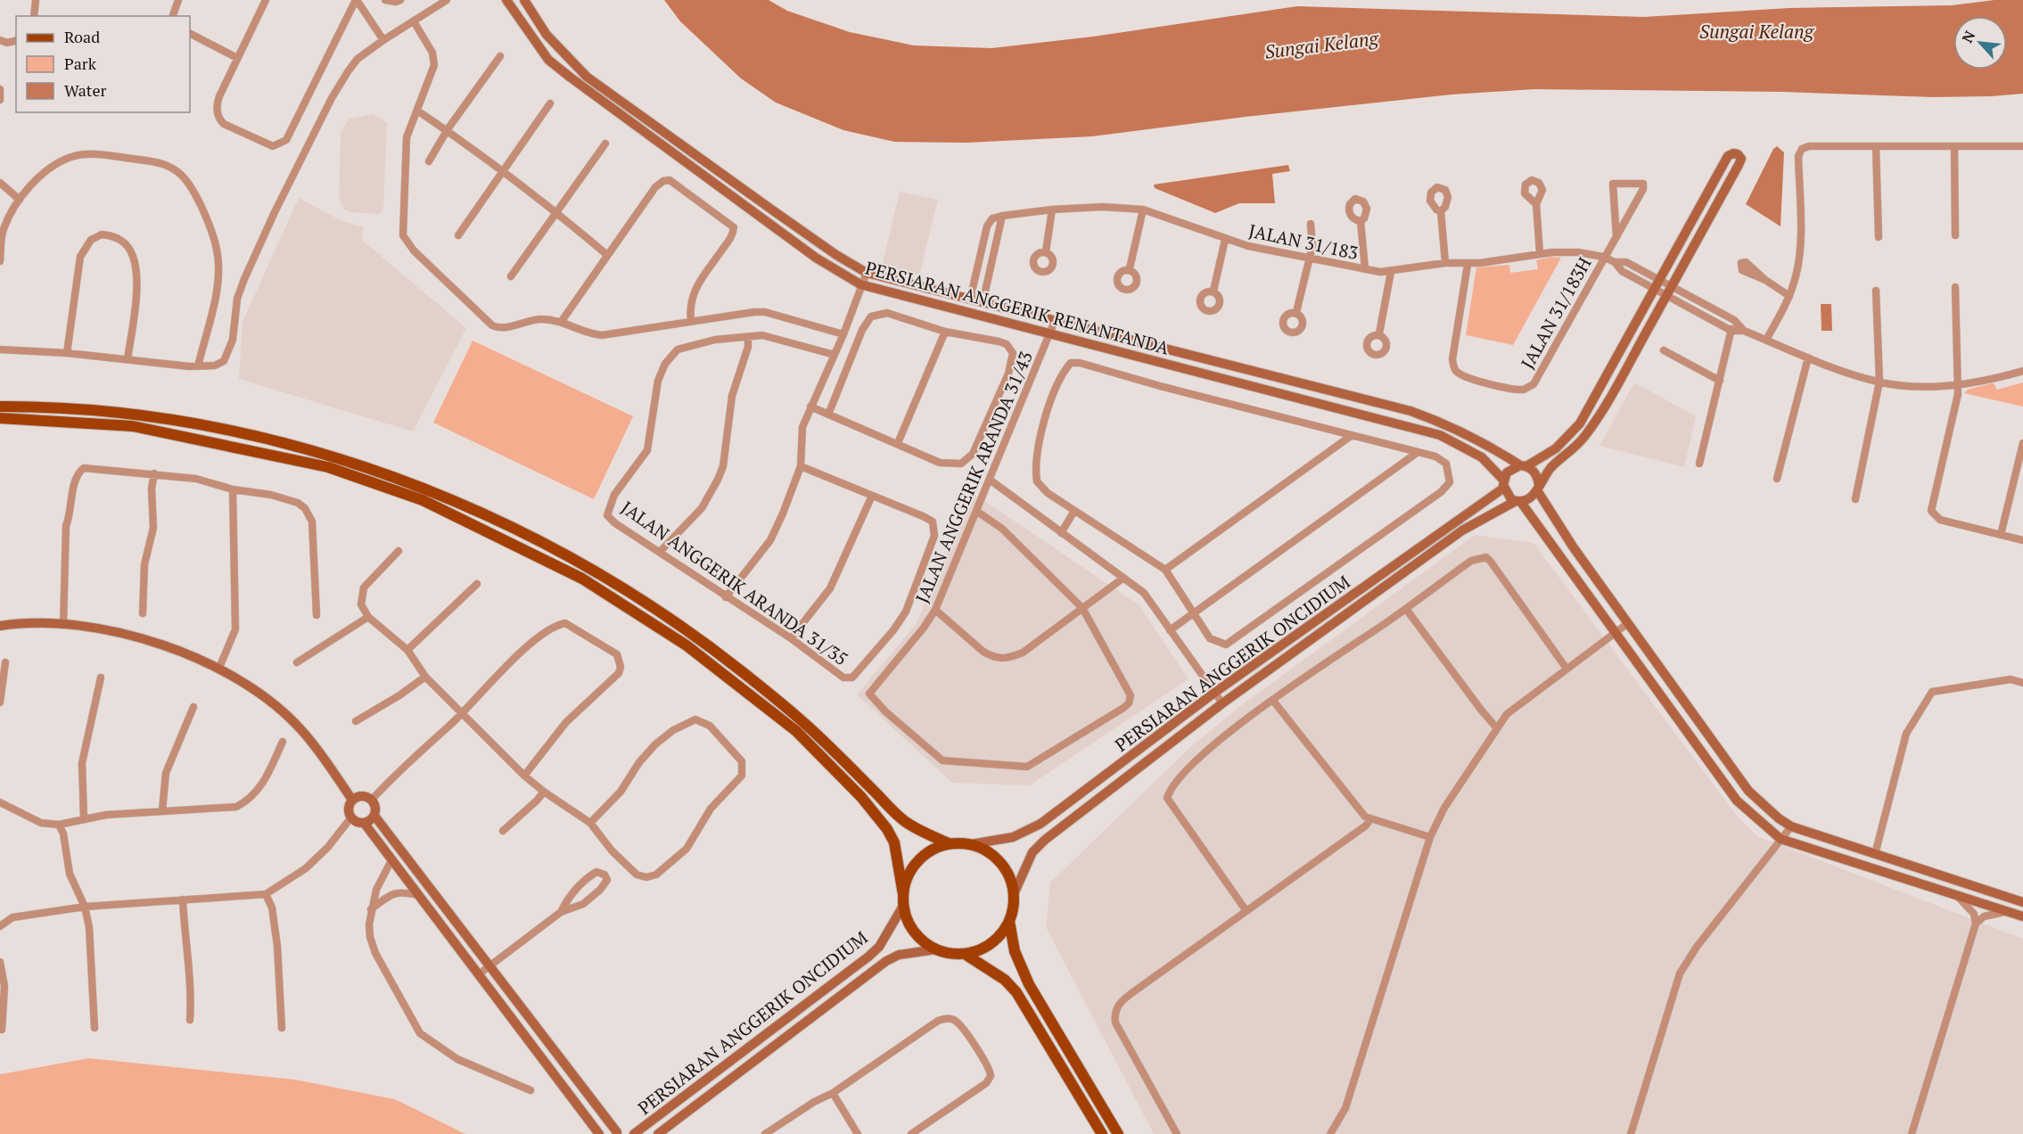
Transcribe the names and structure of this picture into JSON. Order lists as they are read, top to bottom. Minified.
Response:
{"streets":{"main road":["PERSIARAN ANGGERIK RENANTANDA","PERSIARAN ANGGERIK ONCIDIUM"],"street":["JALAN 31/183","JALAN 31/183H","JALAN ANGGERIK ARANDA 31/43","JALAN ANGGERIK ARANDA 31/35"]},"crossings":[["JALAN 31/183","JALAN 31/183H"],["PERSIARAN ANGGERIK RENANTANDA","JALAN ANGGERIK ARANDA 31/43"],["PERSIARAN ANGGERIK RENANTANDA","PERSIARAN ANGGERIK ONCIDIUM"]],"water":["Sungai Kelang"],"legend":["Road","Park","Water"],"north":"top left"}
